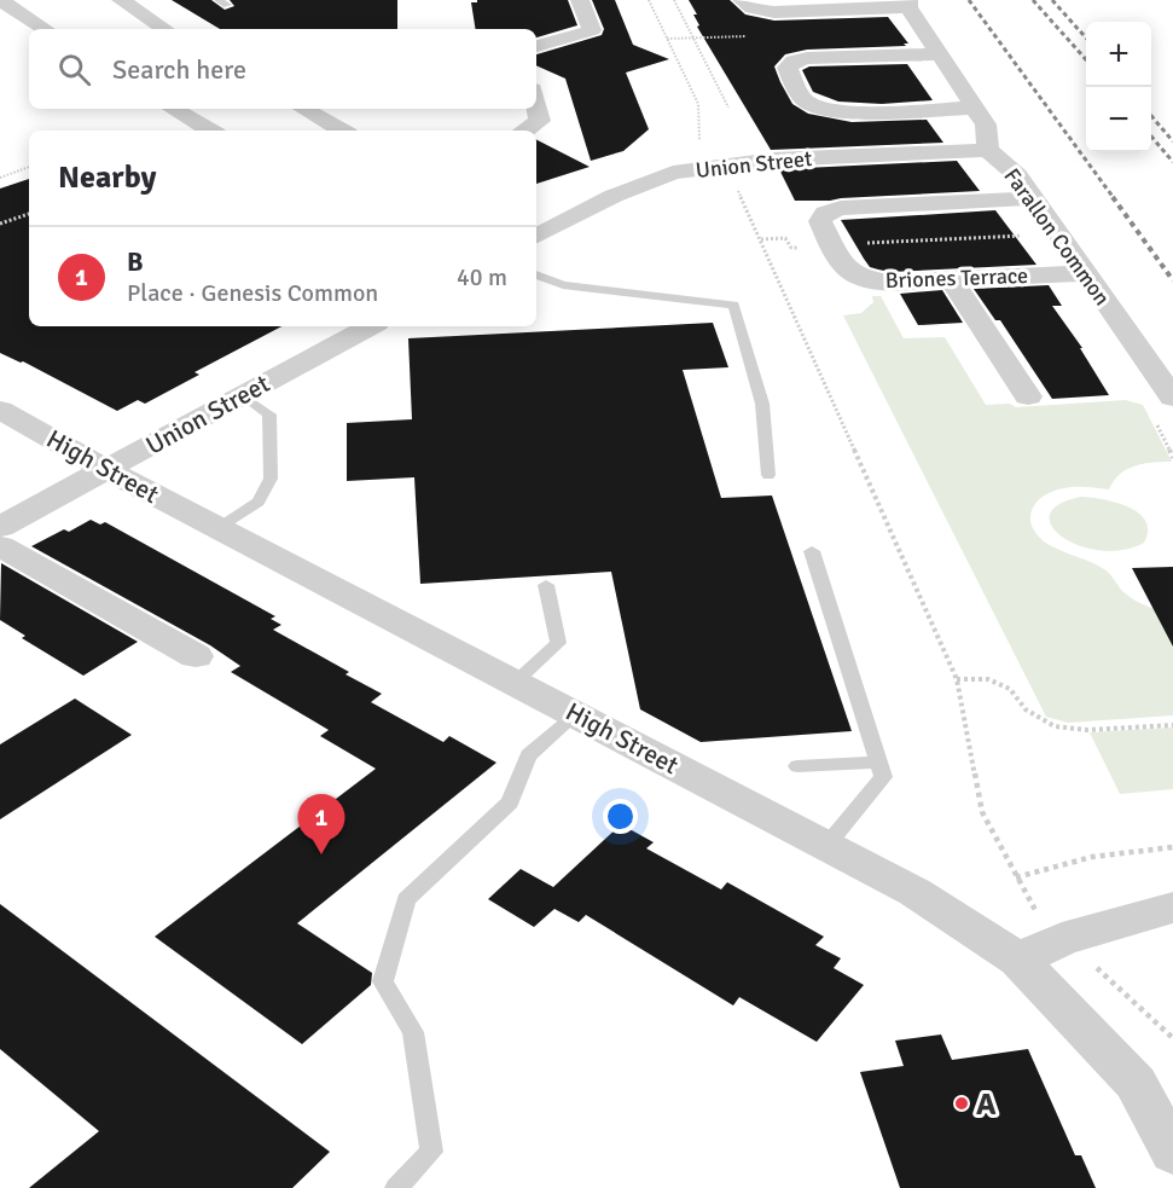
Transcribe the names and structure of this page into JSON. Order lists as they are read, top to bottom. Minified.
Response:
{"streets":{"street":["Union Street","Farallon Common","Briones Terrace","High Street"]},"crossings":[["Union Street","Farallon Common"],["Union Street","High Street"],["Farallon Common","Briones Terrace"]],"places":["A"],"page":{"map_buttons":["+","−"],"search":"Search here","heading":"Nearby","list":[{"mark":"1","name":"B","note":"Place · Genesis Common","value":"40 m"}],"pins":"1"}}
